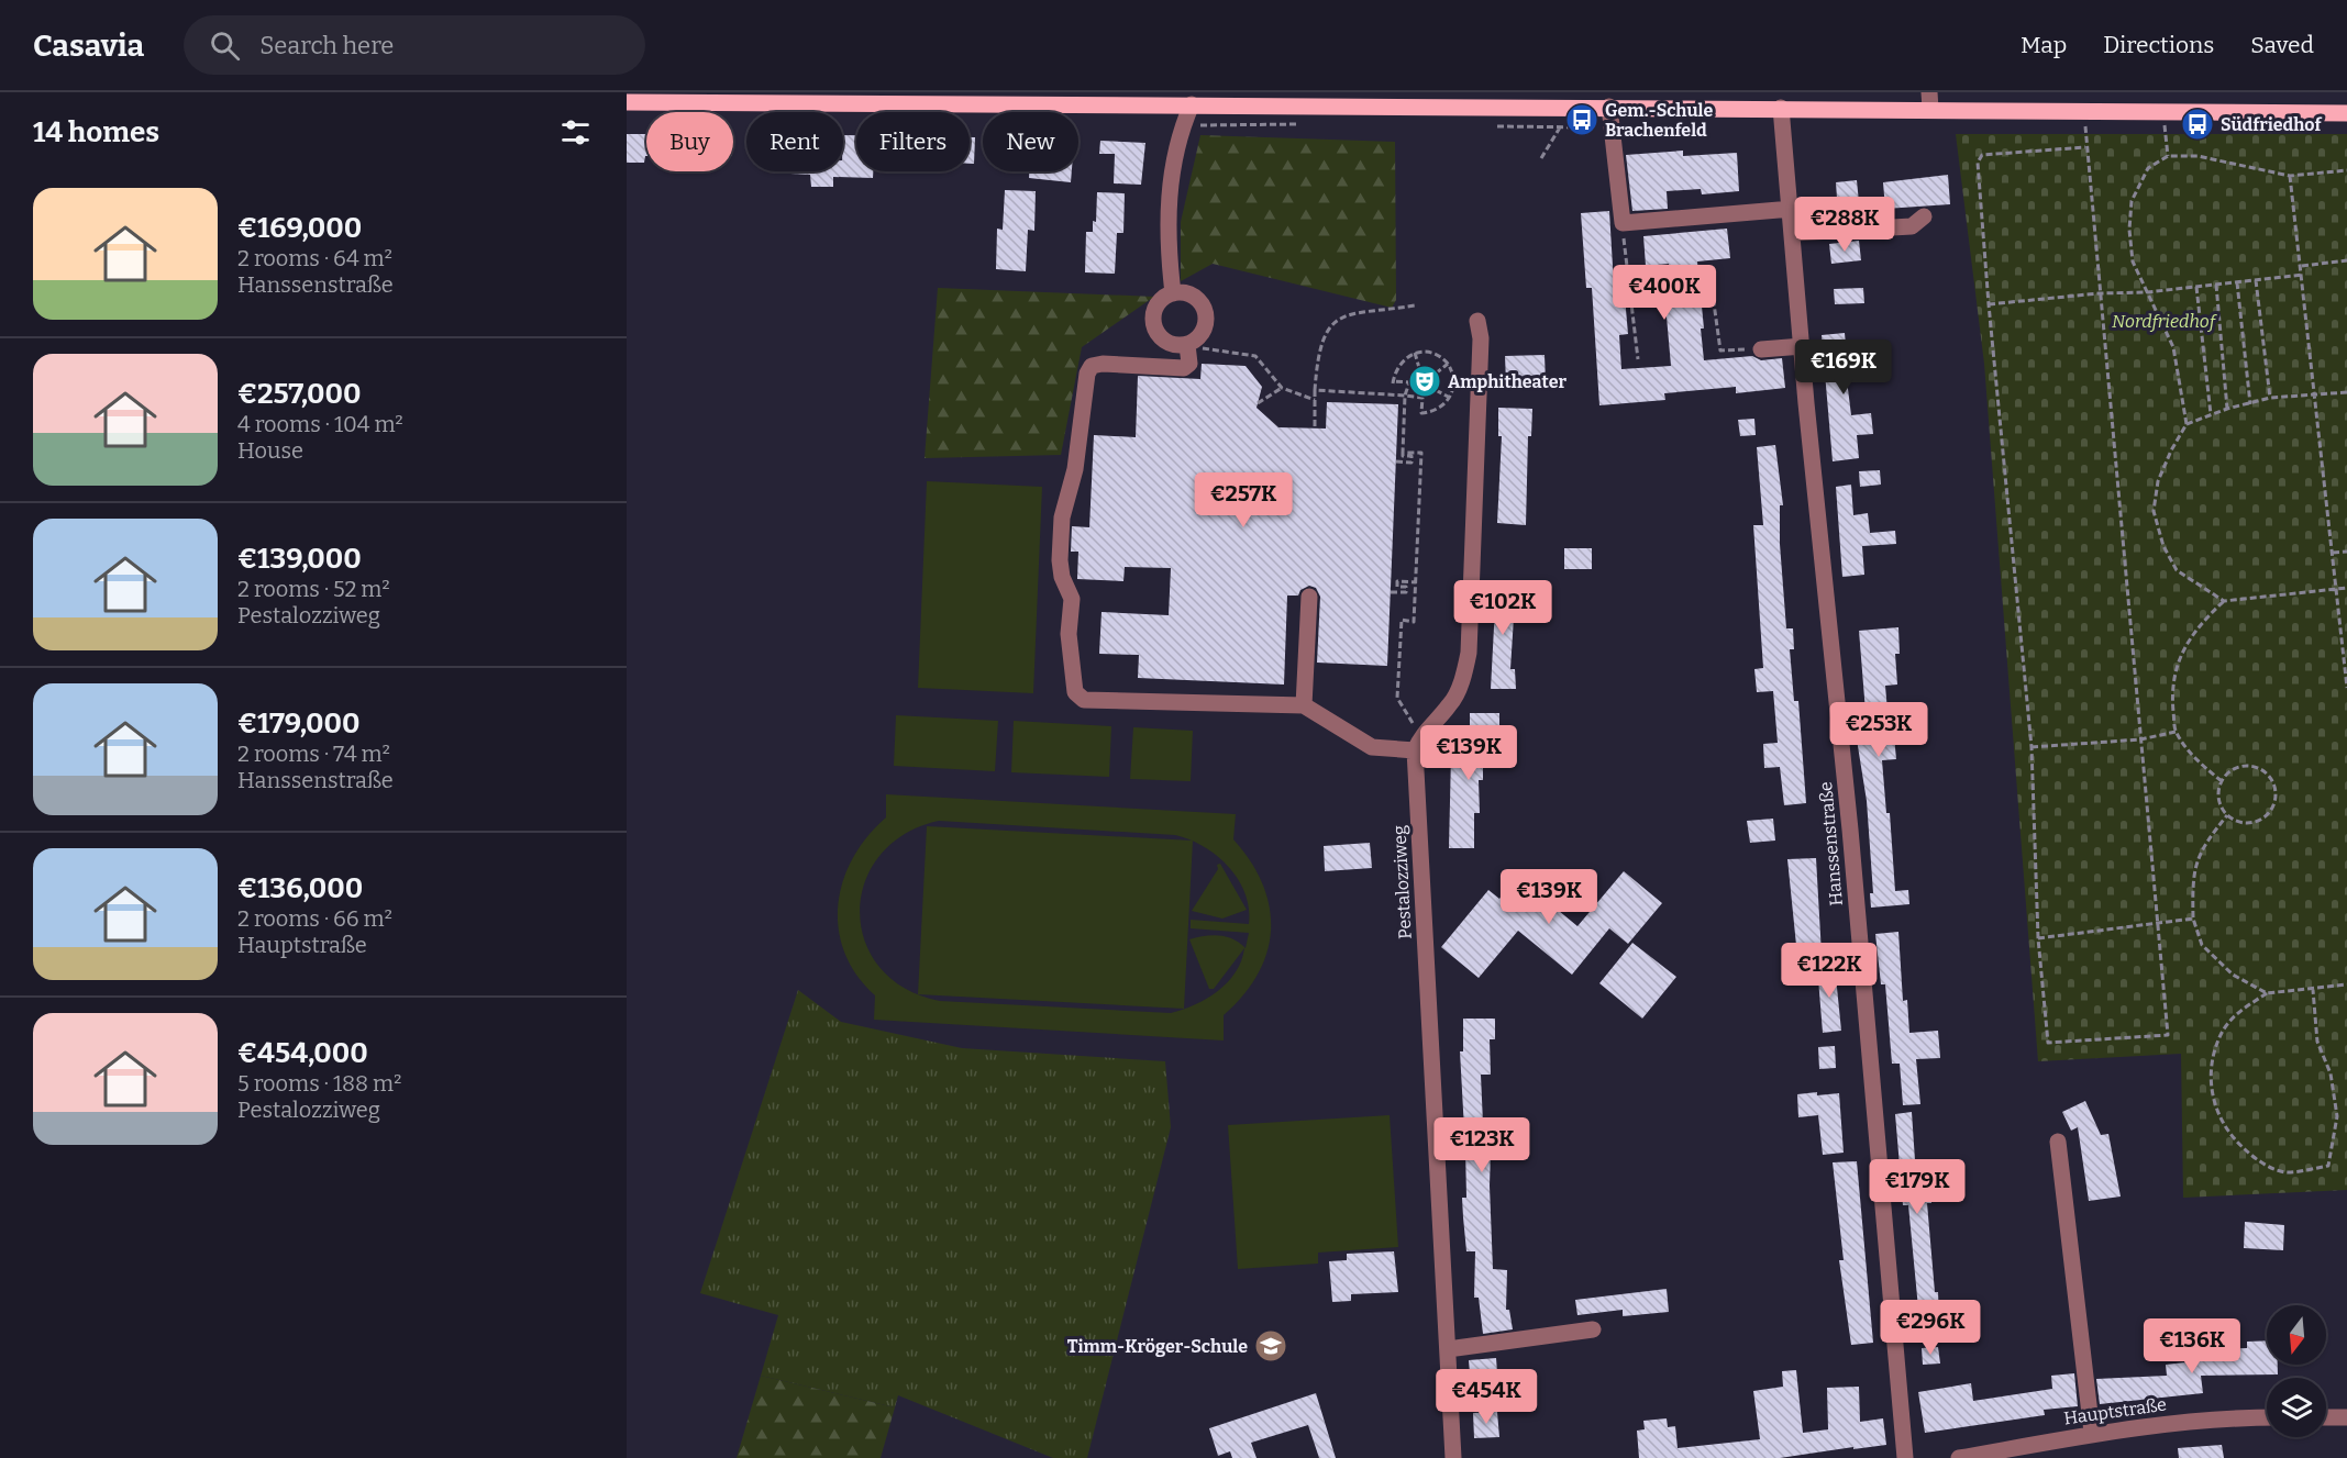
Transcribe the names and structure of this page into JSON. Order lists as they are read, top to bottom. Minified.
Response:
{"streets":{"street":["Hanssenstraße","Pestalozziweg","Hauptstraße"]},"parks":["Nordfriedhof"],"places":{"bus stop":["Gem.-Schule Brachenfeld","Südfriedhof"],"theatre":["Amphitheater"],"school or university":["Timm-Kröger-Schule"]},"north":"bottom","page":{"header":"Casavia","search":"Search here","nav":["Map","Directions","Saved"],"heading":"14 homes","chip":["Buy","Rent","Filters","New"],"list":[{"name":"€169,000","note":"2 rooms · 64 m² · Hanssenstraße"},{"name":"€257,000","note":"4 rooms · 104 m² · House"},{"name":"€139,000","note":"2 rooms · 52 m² · Pestalozziweg"},{"name":"€179,000","note":"2 rooms · 74 m² · Hanssenstraße"},{"name":"€136,000","note":"2 rooms · 66 m² · Hauptstraße"},{"name":"€454,000","note":"5 rooms · 188 m² · Pestalozziweg"}],"price":["€288K","€400K","€169K","€257K","€102K","€253K","€139K","€139K","€122K","€123K","€179K","€296K","€136K","€454K"]}}
